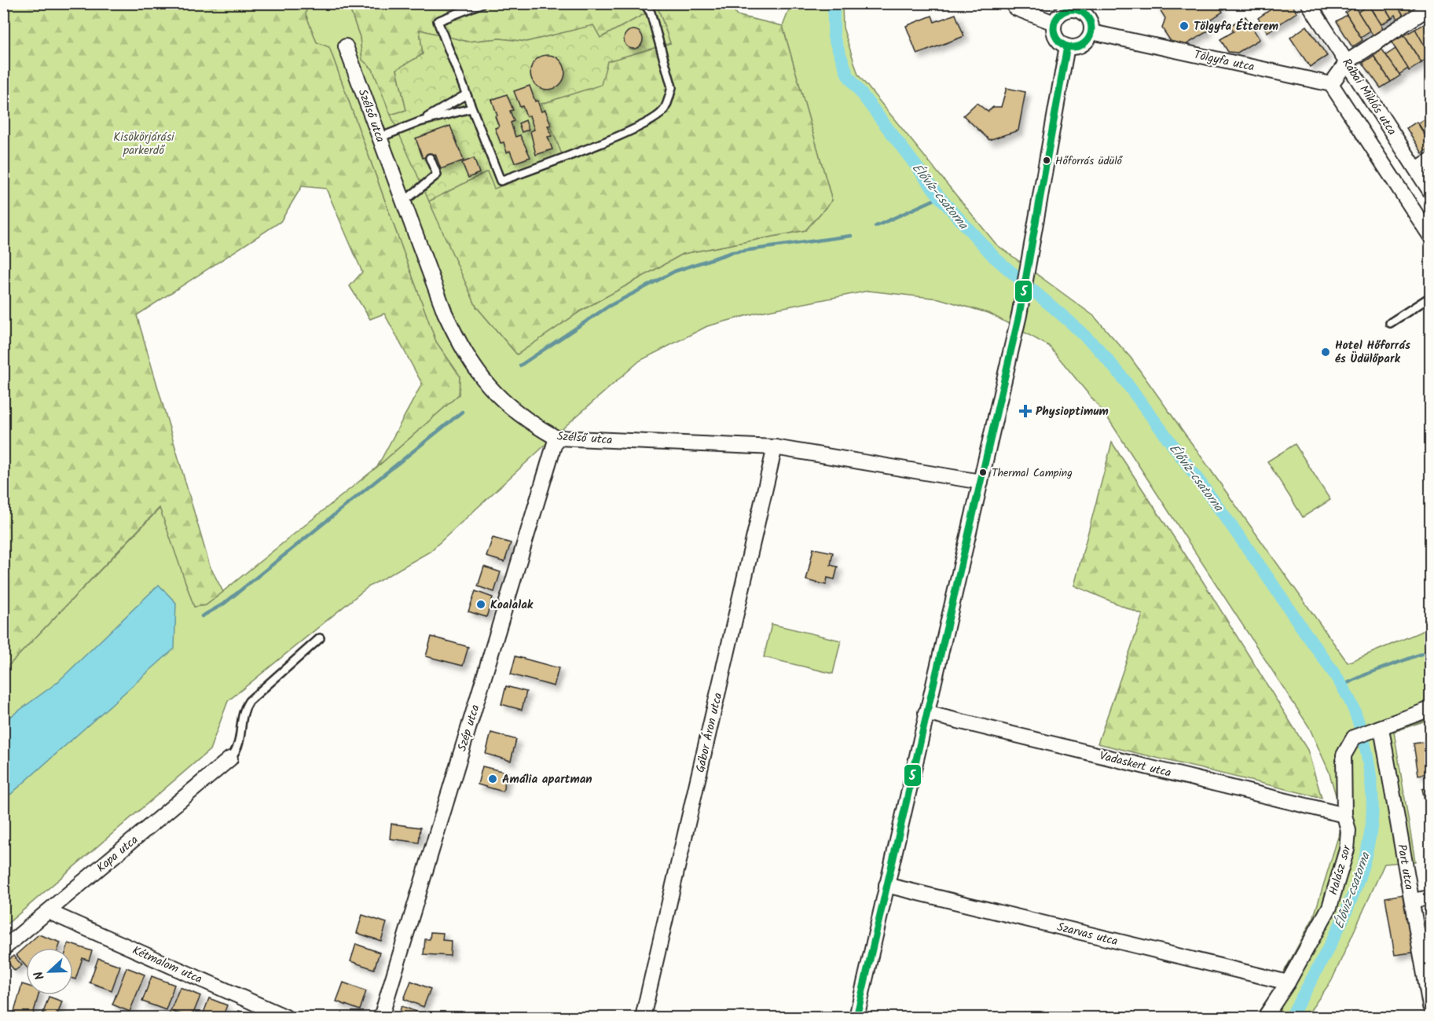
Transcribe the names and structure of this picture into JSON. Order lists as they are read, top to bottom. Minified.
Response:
{"streets":{"street":["Tölgyfa utca","Rábai Miklós utca","Szélső utca","Szép utca","Gábor Áron utca","Vadaskert utca","Kapa utca","Part utca","Halász sor","Szarvas utca","Kétmalom utca"]},"crossings":[["Szélső utca","Szép utca"],["Szélső utca","Gábor Áron utca"],["Vadaskert utca","Halász sor"],["Kapa utca","Kétmalom utca"],["Part utca","Halász sor"],["Halász sor","Szarvas utca"]],"water":["Élővíz-csatorna"],"parks":["Kisökörjárási parkerdő"],"places":{"other":["Tölgyfa Étterem","Hőforrás üdülő","Hotel Hőforrás és Üdülőpark","Thermal Camping","Koalalak","Amália apartman"],"health":["Physioptimum"]},"lines":["transit line 5"],"north":"left"}
